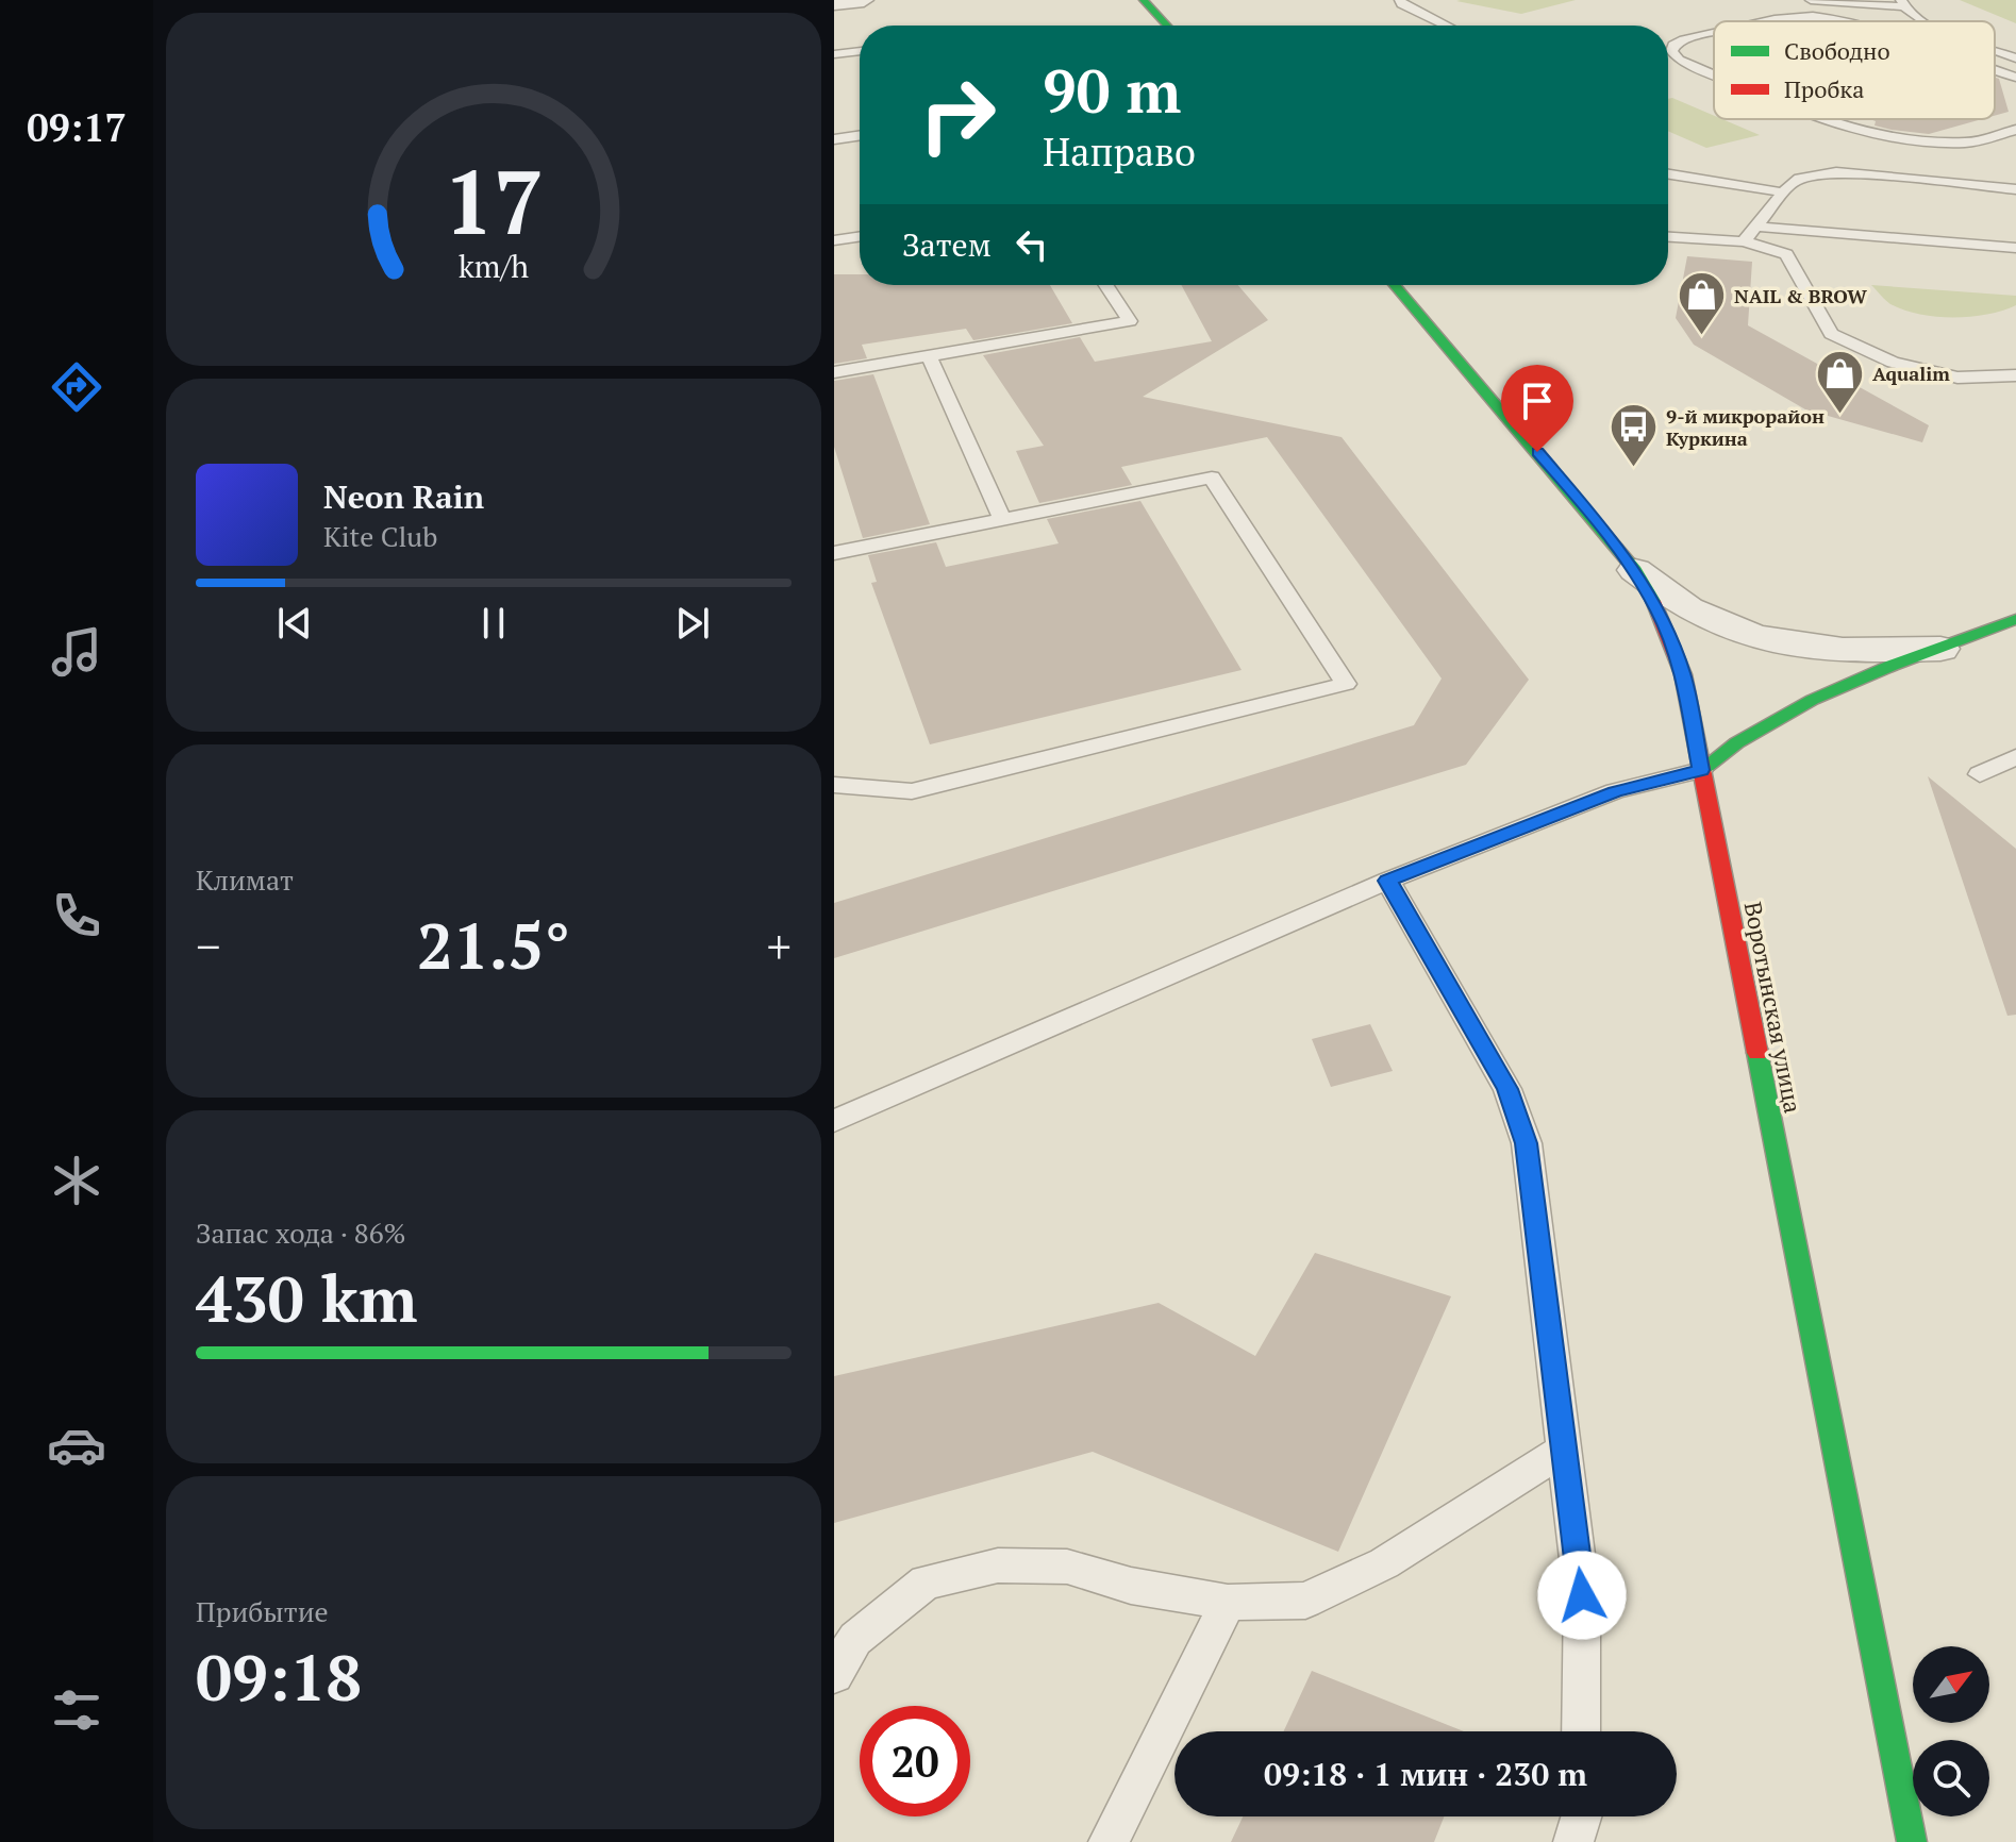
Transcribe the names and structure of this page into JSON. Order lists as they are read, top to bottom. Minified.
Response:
{"streets":{"street":["Воротынская улица"]},"places":{"shop":["NAIL & BROW","Aqualim"],"bus stop":["9-й микрорайон Куркина"]},"legend":["Свободно","Пробка"],"north":"top right","page":{"tabs":"09:17","turn":["90 m","Направо"],"then":"Затем","song":["Neon Rain","Kite Club"],"tile":["Климат",["Запас хода · 86%","430 km"],["Прибытие","09:18"]],"heat":["−","21.5°","+"],"limit":"20","trip":"09:18 · 1 мин · 230 m","gauge":["17","km/h"]}}
